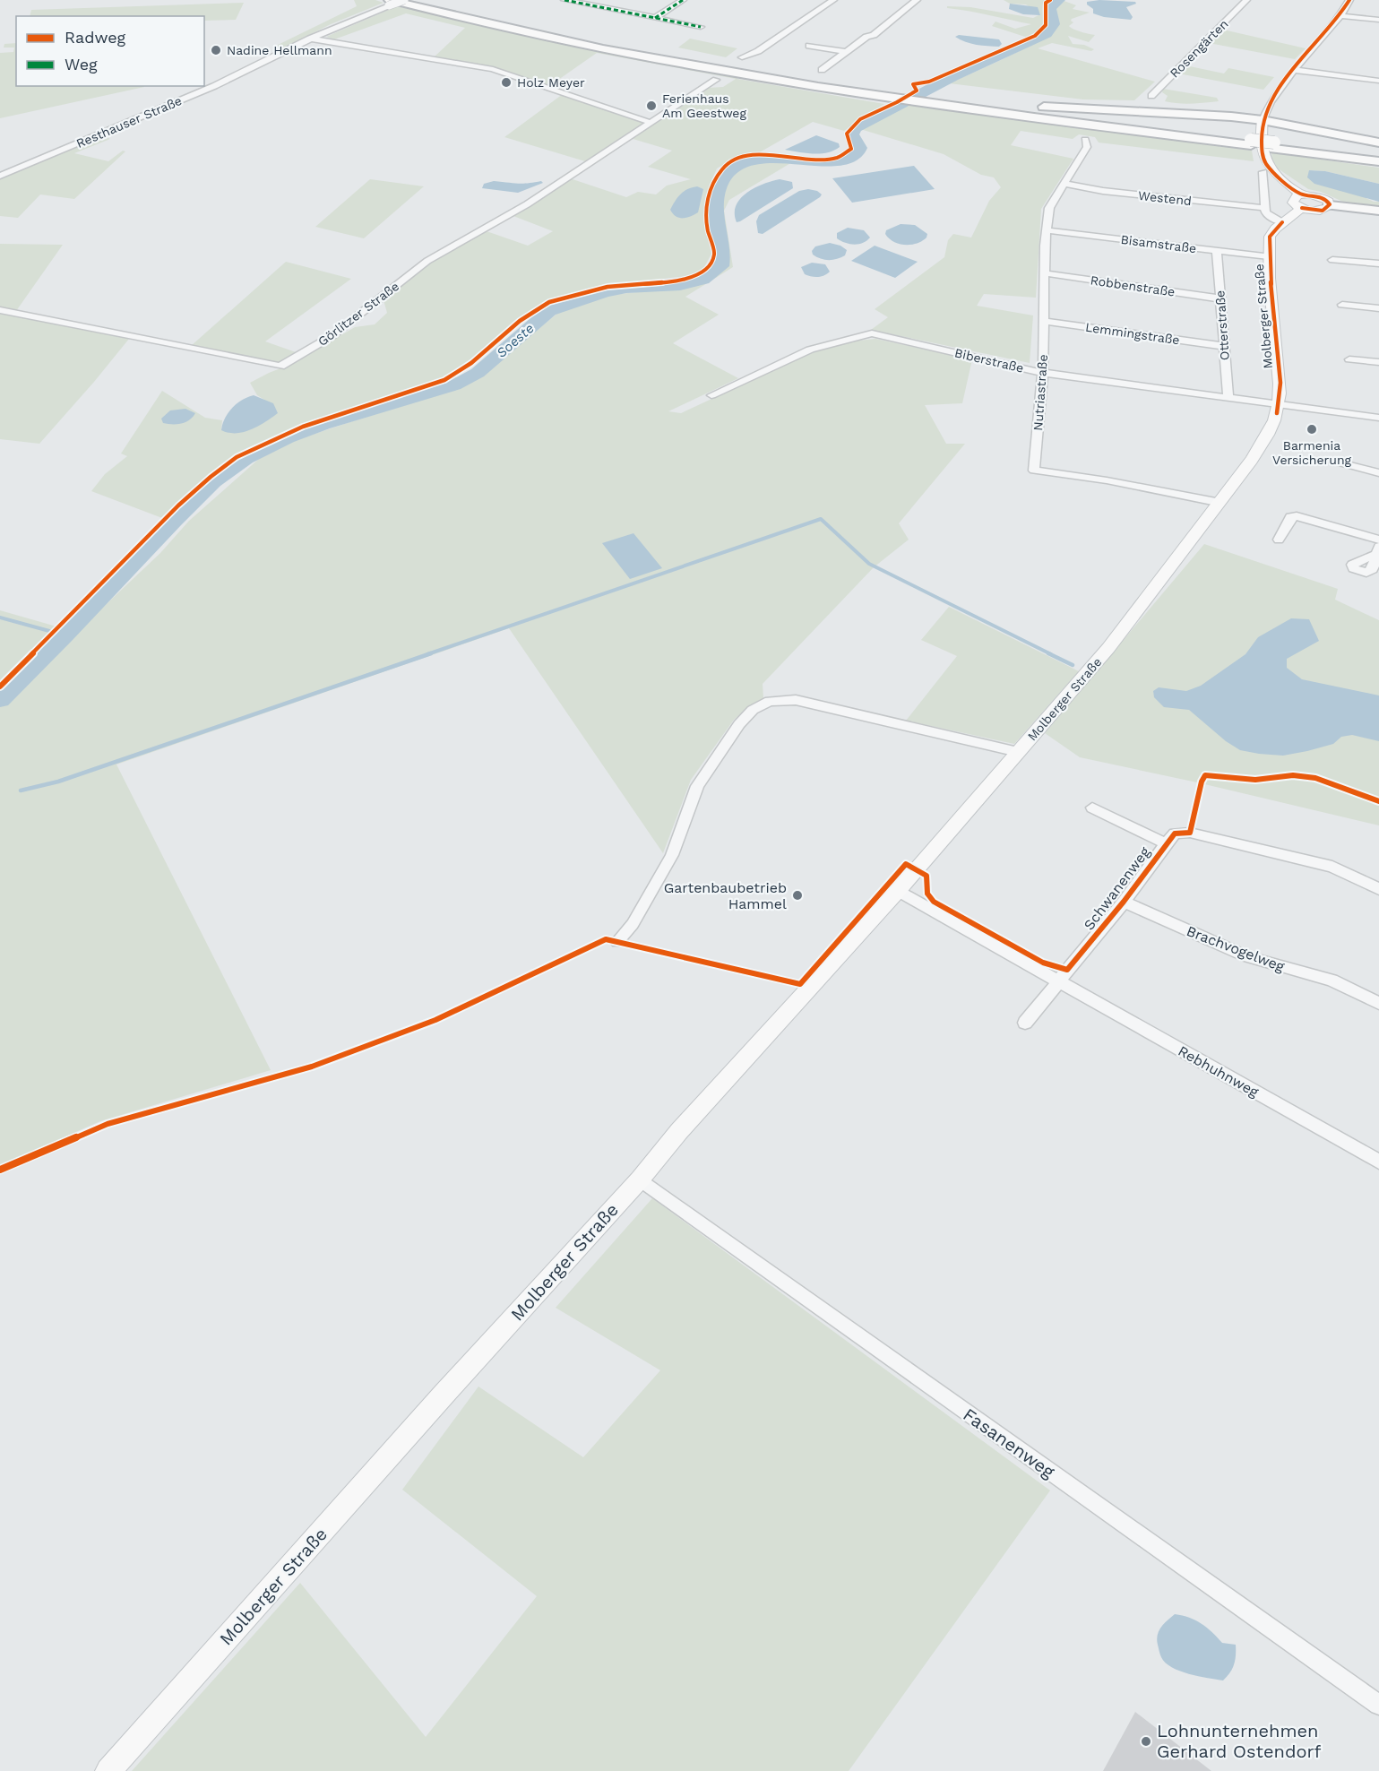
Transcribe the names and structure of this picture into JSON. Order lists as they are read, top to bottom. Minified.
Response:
{"streets":{"main road":["Molberger Straße"],"street":["Rosengärten","Resthauser Straße","Westend","Bisamstraße","Robbenstraße","Görlitzer Straße","Otterstraße","Lemmingstraße","Biberstraße","Nutriastraße","Schwanenweg","Brachvogelweg","Rebhuhnweg","Fasanenweg"]},"crossings":[["Westend","Nutriastraße"],["Bisamstraße","Molberger Straße"],["Bisamstraße","Otterstraße"],["Bisamstraße","Nutriastraße"],["Robbenstraße","Otterstraße"],["Robbenstraße","Nutriastraße"],["Molberger Straße","Biberstraße"],["Molberger Straße","Nutriastraße"],["Molberger Straße","Rebhuhnweg"],["Molberger Straße","Fasanenweg"],["Otterstraße","Lemmingstraße"],["Otterstraße","Biberstraße"],["Lemmingstraße","Nutriastraße"],["Biberstraße","Nutriastraße"],["Schwanenweg","Brachvogelweg"],["Schwanenweg","Rebhuhnweg"]],"water":["Soeste"],"places":["Nadine Hellmann","Holz Meyer","Ferienhaus Am Geestweg","Barmenia Versicherung","Gartenbaubetrieb Hammel","Lohnunternehmen Gerhard Ostendorf"],"legend":["Radweg","Weg"]}
